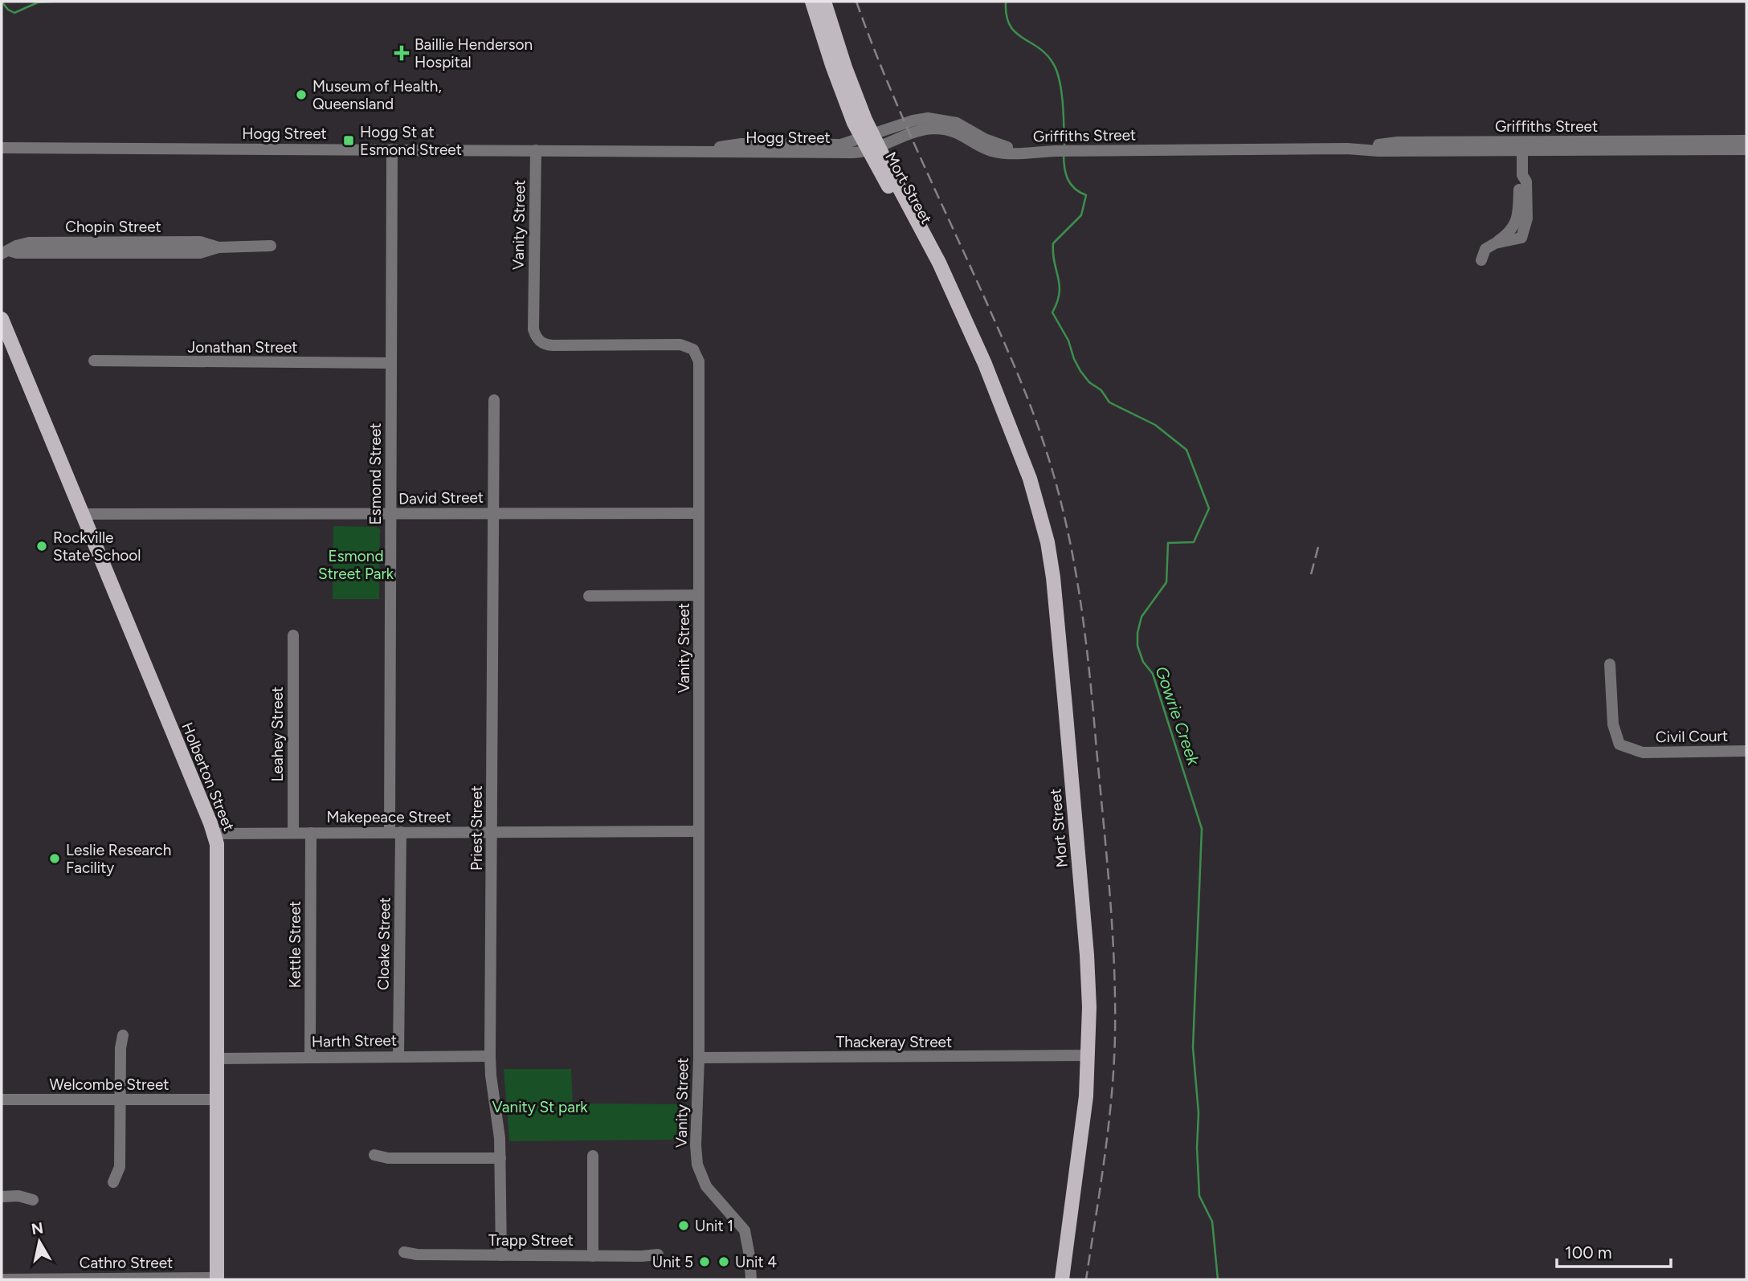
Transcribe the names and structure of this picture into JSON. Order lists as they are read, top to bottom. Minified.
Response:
{"streets":{"main road":["Mort Street","Holberton Street"],"street":["Griffiths Street","Hogg Street","Vanity Street","Chopin Street","Jonathan Street","Esmond Street","David Street","Leahey Street","Civil Court","Makepeace Street","Priest Street","Cloake Street","Kettle Street","Harth Street","Thackeray Street","Welcombe Street","Trapp Street","Cathro Street"]},"crossings":[["Griffiths Street","Hogg Street"],["Griffiths Street","Mort Street"],["Hogg Street","Mort Street"],["Hogg Street","Vanity Street"],["Hogg Street","Esmond Street"],["Mort Street","Thackeray Street"],["Vanity Street","David Street"],["Vanity Street","Makepeace Street"],["Vanity Street","Thackeray Street"],["Jonathan Street","Esmond Street"],["Esmond Street","David Street"],["Esmond Street","Makepeace Street"],["Esmond Street","Cloake Street"],["David Street","Holberton Street"],["David Street","Priest Street"],["Leahey Street","Makepeace Street"],["Holberton Street","Makepeace Street"],["Holberton Street","Harth Street"],["Holberton Street","Welcombe Street"],["Holberton Street","Cathro Street"],["Makepeace Street","Priest Street"],["Makepeace Street","Cloake Street"],["Makepeace Street","Kettle Street"],["Priest Street","Harth Street"],["Priest Street","Trapp Street"],["Cloake Street","Harth Street"],["Kettle Street","Harth Street"]],"water":["Gowrie Creek"],"parks":["Esmond Street Park","Vanity St park"],"places":{"health":["Baillie Henderson Hospital"],"other":["Museum of Health, Queensland","Rockville State School","Leslie Research Facility","Unit 1","Unit 5","Unit 4"],"transit":["Hogg St at Esmond Street"]},"scale_bar":"100 m","north":"top"}
